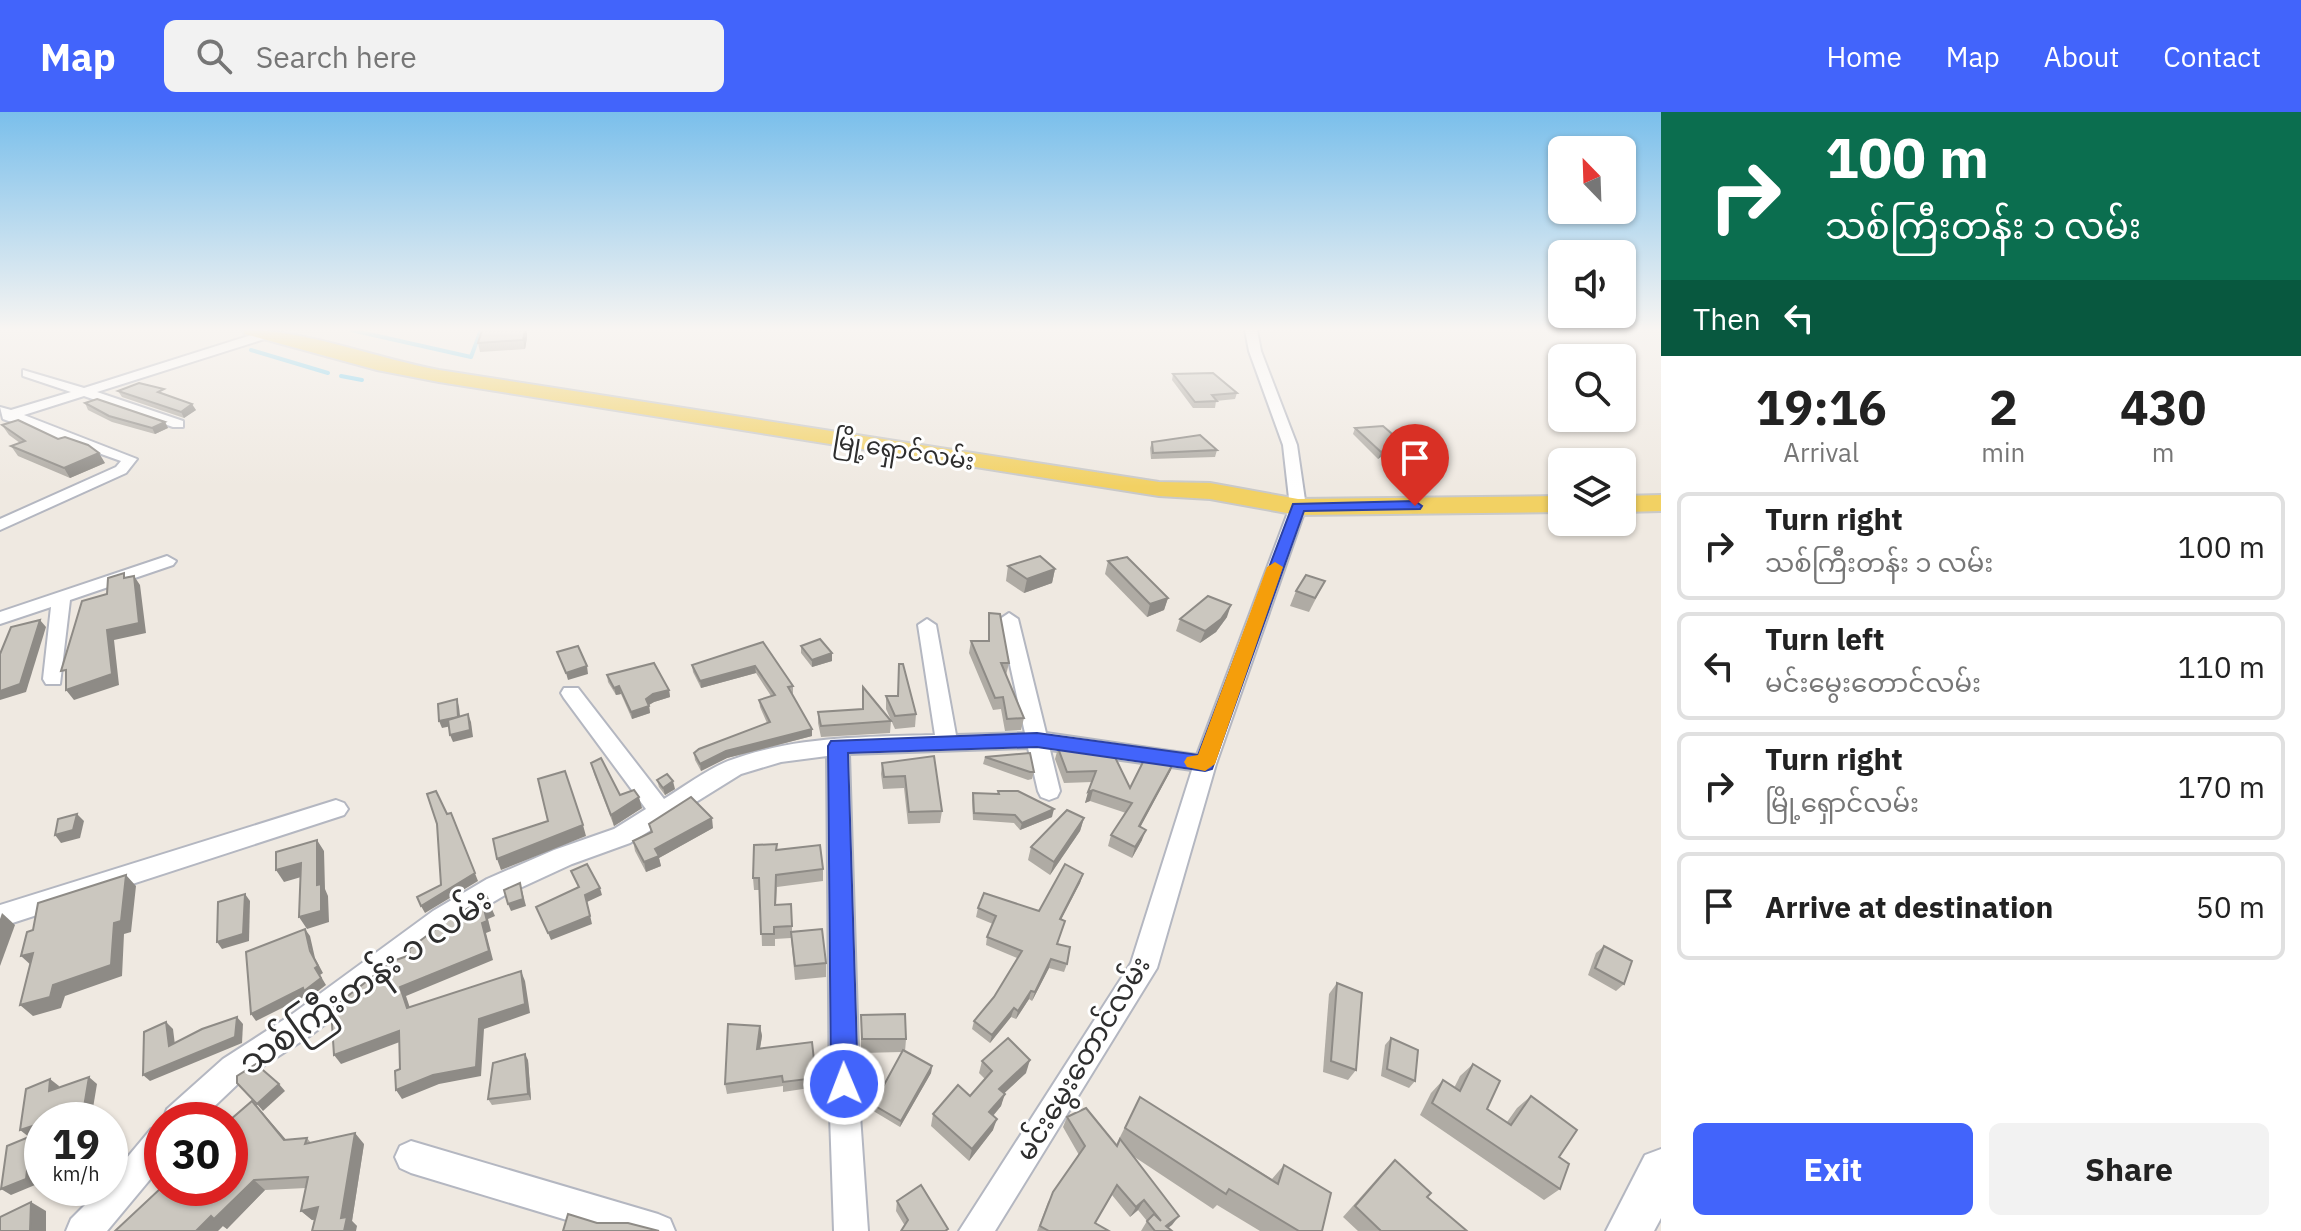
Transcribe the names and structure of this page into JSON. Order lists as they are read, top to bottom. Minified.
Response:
{"streets":{"main road":["မြို့ရှောင်လမ်း"],"street":["သစ်ကြီးတန်း ၁ လမ်း","မင်းမွေးတောင်လမ်း"]},"crossings":[["မြို့ရှောင်လမ်း","မင်းမွေးတောင်လမ်း"],["သစ်ကြီးတန်း ၁ လမ်း","မင်းမွေးတောင်လမ်း"]],"north":"top left","page":{"header":"Map","search":"Search here","nav":["Home","Map","About","Contact"],"turn":["100 m","သစ်ကြီးတန်း ၁ လမ်း"],"then":"Then","eta":["19:16","Arrival","2","min","430","m"],"list":[{"name":"Turn right","note":"သစ်ကြီးတန်း ၁ လမ်း","value":"100 m"},{"name":"Turn left","note":"မင်းမွေးတောင်လမ်း","value":"110 m"},{"name":"Turn right","note":"မြို့ရှောင်လမ်း","value":"170 m"},{"name":"Arrive at destination","value":"50 m"}],"speed":"19 km/h","limit":"30","buttons":["Exit","Share"]}}
